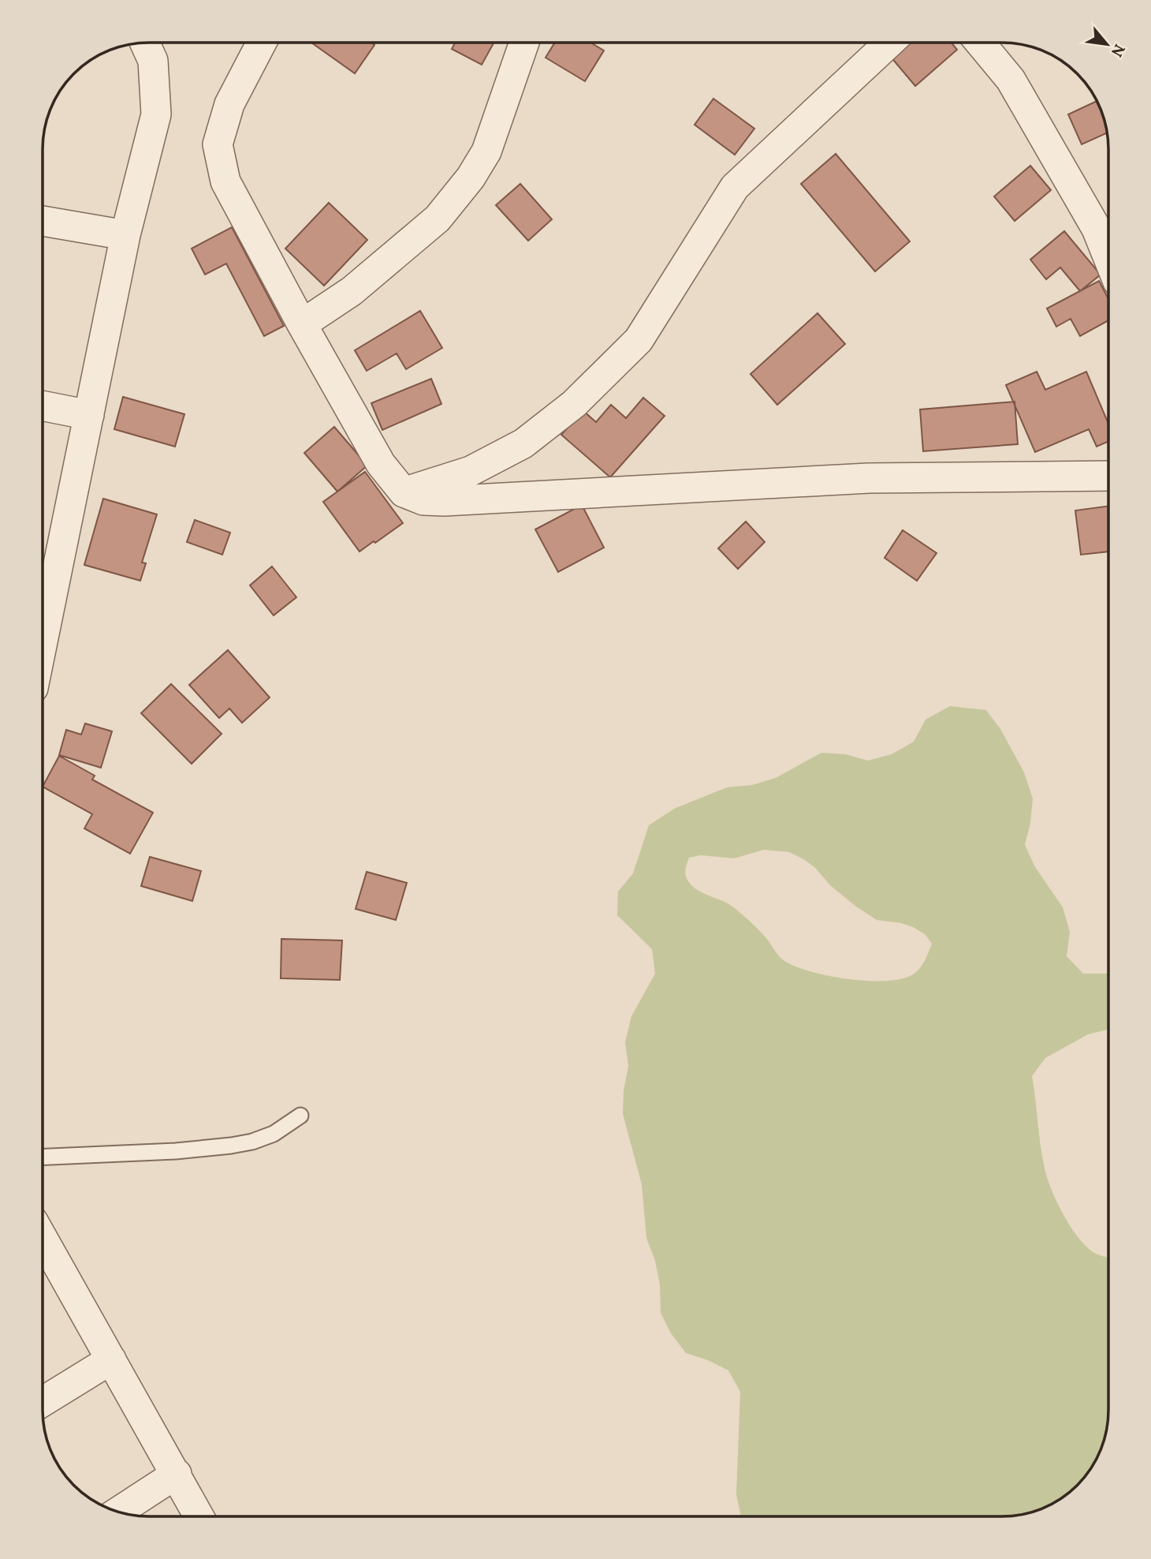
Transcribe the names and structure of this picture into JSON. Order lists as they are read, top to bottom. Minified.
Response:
{"north":"bottom right"}
